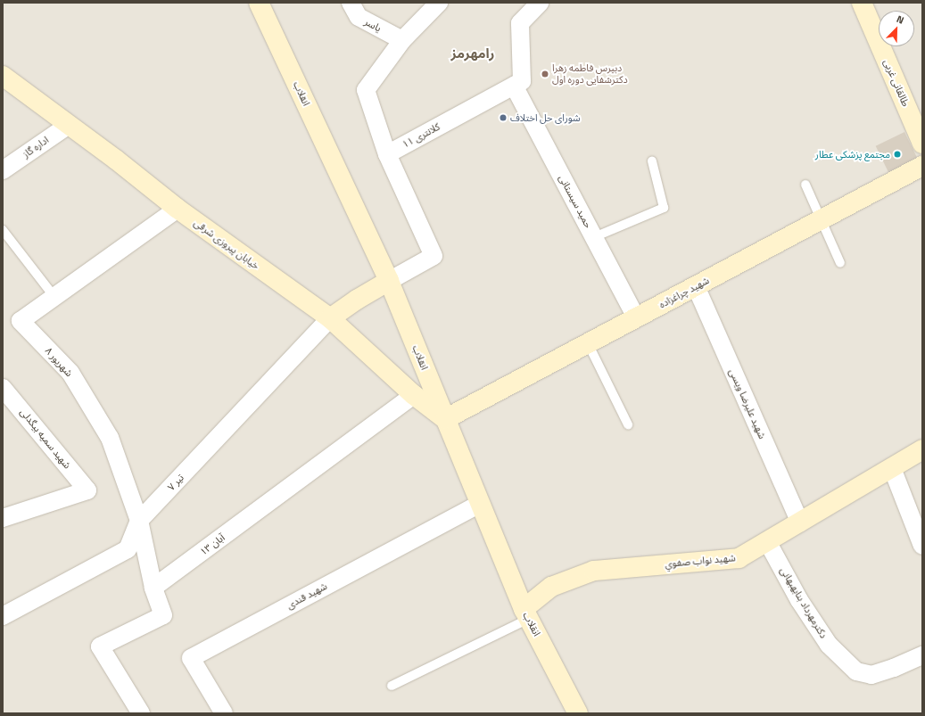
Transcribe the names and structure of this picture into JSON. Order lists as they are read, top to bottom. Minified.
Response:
{"streets":{"street":["یاسر","طالقانی غربی","انقلاب","کلانتری ۱۱","اداره گاز","حمید سیستانی","خیابان پیروزی شرقی","شهید چراغزاده","۸ شهریور","شهید علیرضا ویسی","شهید سمیه بیگدلی","۷ تیر","۱۳ آبان","شهید نواب صفوي","شهید قندی","دکترمهرداد بنابهبهانی"]},"crossings":[["انقلاب","خیابان پیروزی شرقی"],["انقلاب","شهید چراغزاده"],["انقلاب","شهید نواب صفوي"],["انقلاب","شهید قندی"],["کلانتری ۱۱","حمید سیستانی"],["اداره گاز","خیابان پیروزی شرقی"],["حمید سیستانی","شهید چراغزاده"],["خیابان پیروزی شرقی","شهید چراغزاده"],["خیابان پیروزی شرقی","۸ شهریور"],["خیابان پیروزی شرقی","۷ تیر"],["خیابان پیروزی شرقی","۱۳ آبان"],["شهید چراغزاده","شهید علیرضا ویسی"],["۸ شهریور","۷ تیر"],["۸ شهریور","۱۳ آبان"],["شهید علیرضا ویسی","شهید نواب صفوي"],["شهید نواب صفوي","دکترمهرداد بنابهبهانی"]],"districts":["رامهرمز"],"places":["دبیرس فاطمه زهرا دکترشفایی دوره اول","شورای حل اختلاف","مجتمع پزشکی عطار"],"north":"top right"}
